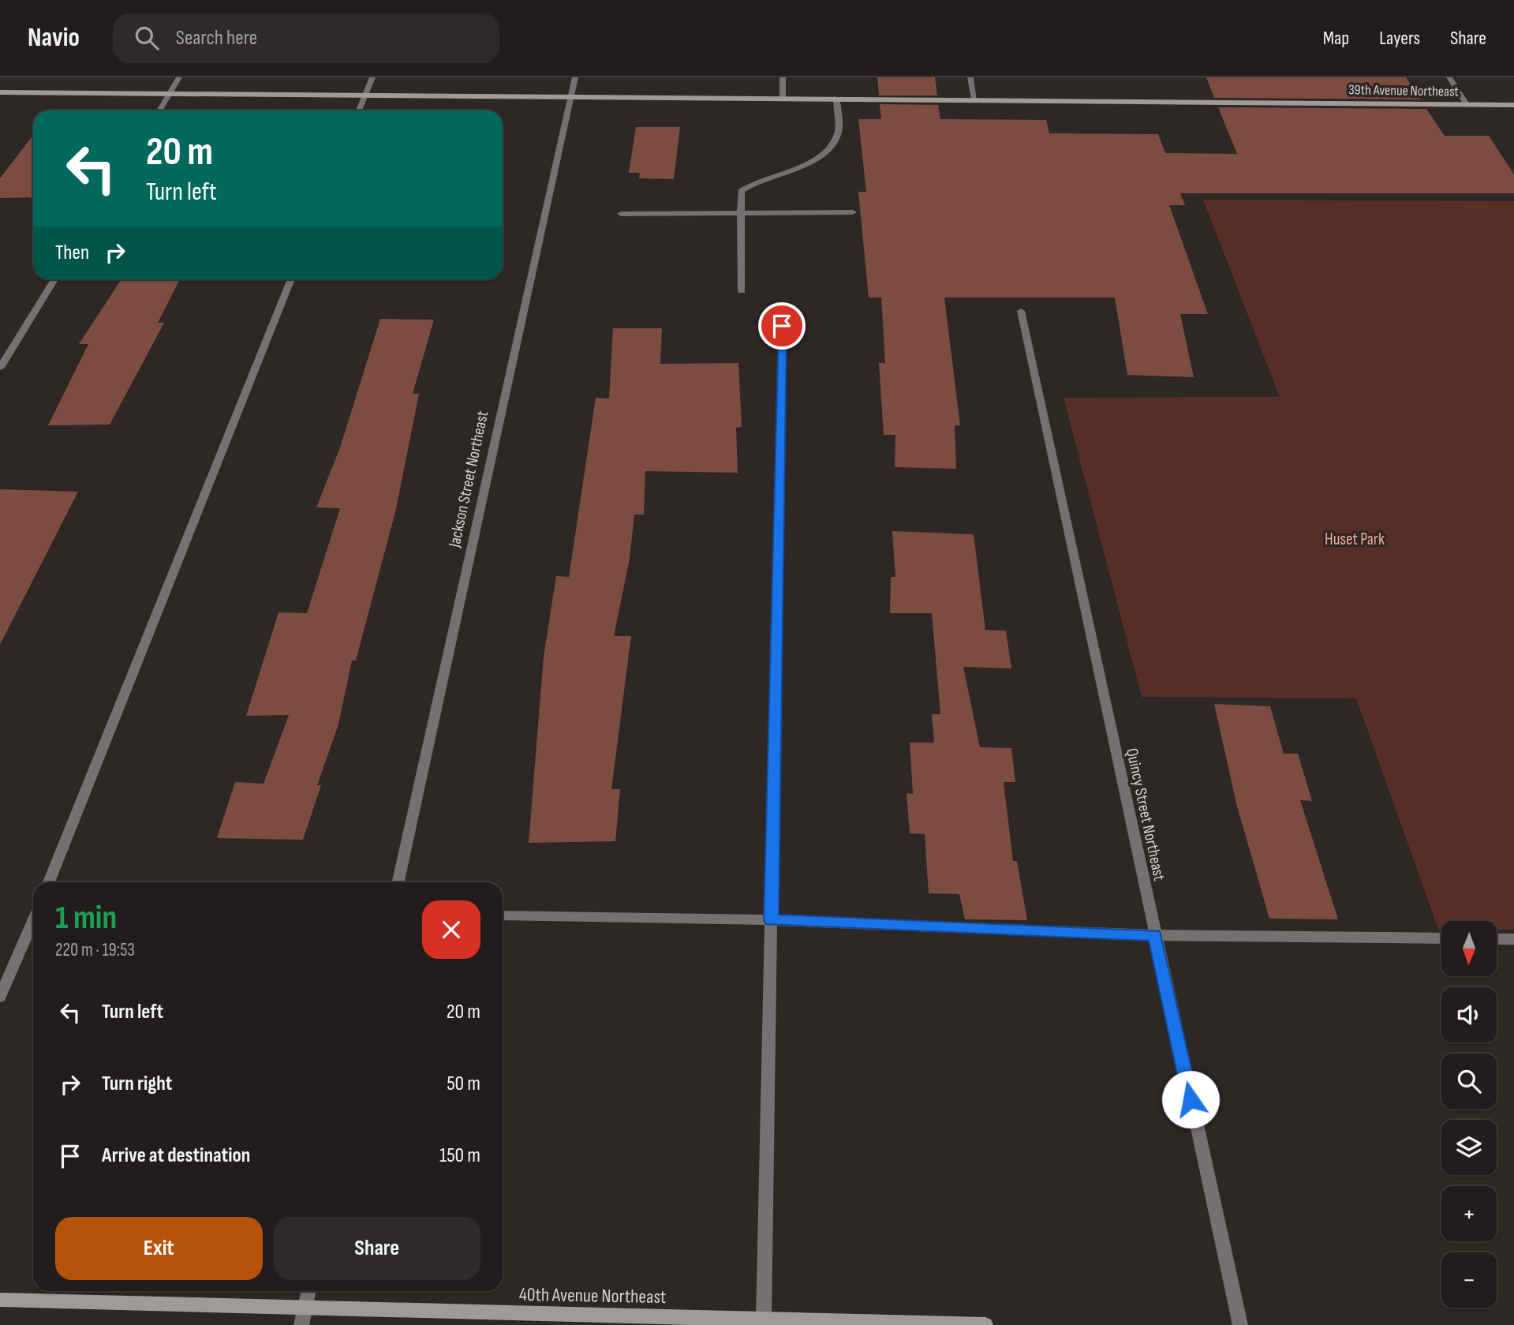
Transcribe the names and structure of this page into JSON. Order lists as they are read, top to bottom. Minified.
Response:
{"streets":{"street":["39th Avenue Northeast","Jackson Street Northeast","Quincy Street Northeast","40th Avenue Northeast"]},"crossings":[["39th Avenue Northeast","Jackson Street Northeast"]],"parks":["Huset Park"],"north":"bottom","page":{"header":"Navio","search":"Search here","nav":["Map","Layers","Share"],"turn":["20 m","Turn left"],"then":"Then","heading":["1 min","220 m · 19:53"],"map_buttons":["+","−"],"list":[{"name":"Turn left","value":"20 m"},{"name":"Turn right","value":"50 m"},{"name":"Arrive at destination","value":"150 m"}],"buttons":["Exit","Share"]}}
